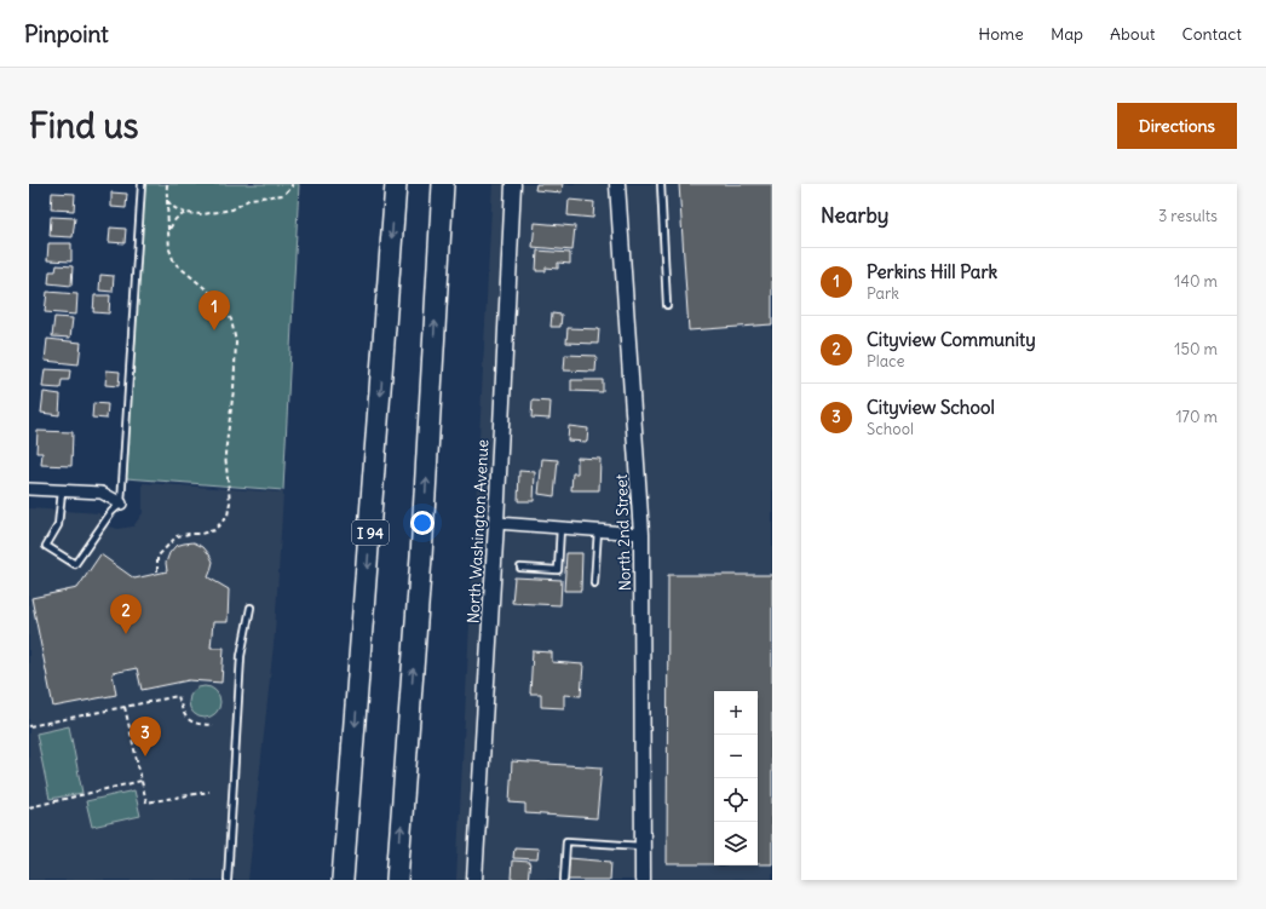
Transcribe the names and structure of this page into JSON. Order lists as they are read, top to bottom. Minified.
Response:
{"streets":{"highway":["I 94"],"street":["North Washington Avenue","North 2nd Street"]},"page":{"header":"Pinpoint","nav":["Home","Map","About","Contact"],"buttons":"Directions","title":"Find us","heading":["Nearby","3 results"],"list":[{"mark":"1","name":"Perkins Hill Park","note":"Park","value":"140 m"},{"mark":"2","name":"Cityview Community","note":"Place","value":"150 m"},{"mark":"3","name":"Cityview School","note":"School","value":"170 m"}],"pins":["1","2","3"],"map_buttons":["+","−"]}}
